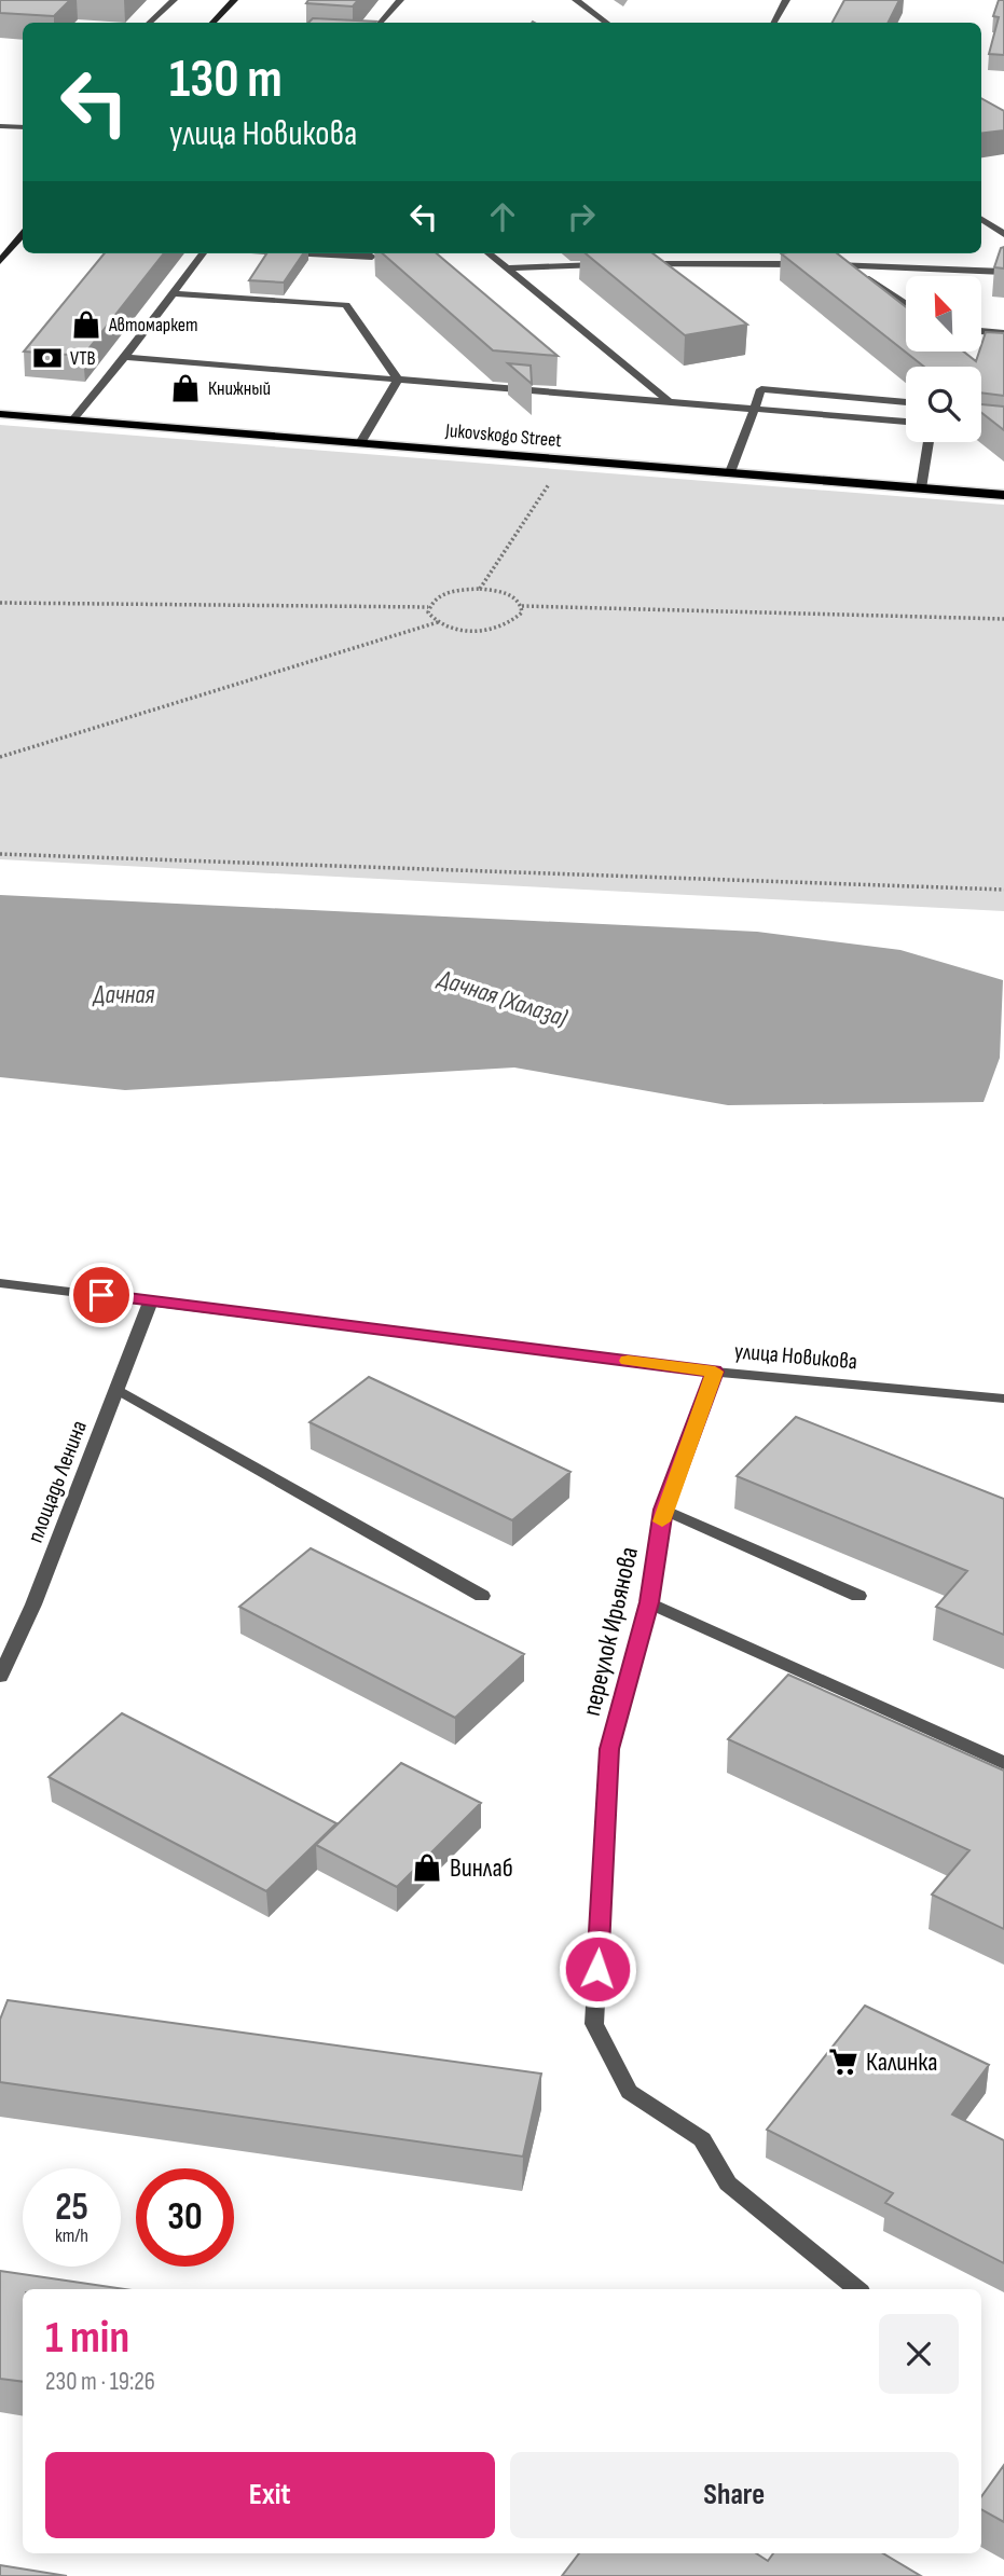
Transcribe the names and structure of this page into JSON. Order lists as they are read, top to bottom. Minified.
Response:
{"streets":{"main road":["Jukovskogo Street"],"street":["улица Новикова","площадь Ленина","переулок Ирьянова"]},"crossings":[["улица Новикова","площадь Ленина"],["улица Новикова","переулок Ирьянова"]],"water":["Дачная","Дачная (Халаза)"],"places":{"shop":["Автомаркет","Книжный","Винлаб"],"bank":["VTB"],"supermarket":["Калинка"]},"north":"top left","page":{"turn":["130 m","улица Новикова"],"speed":"25 km/h","limit":"30","heading":["1 min","230 m · 19:26"],"buttons":["Exit","Share"]}}
